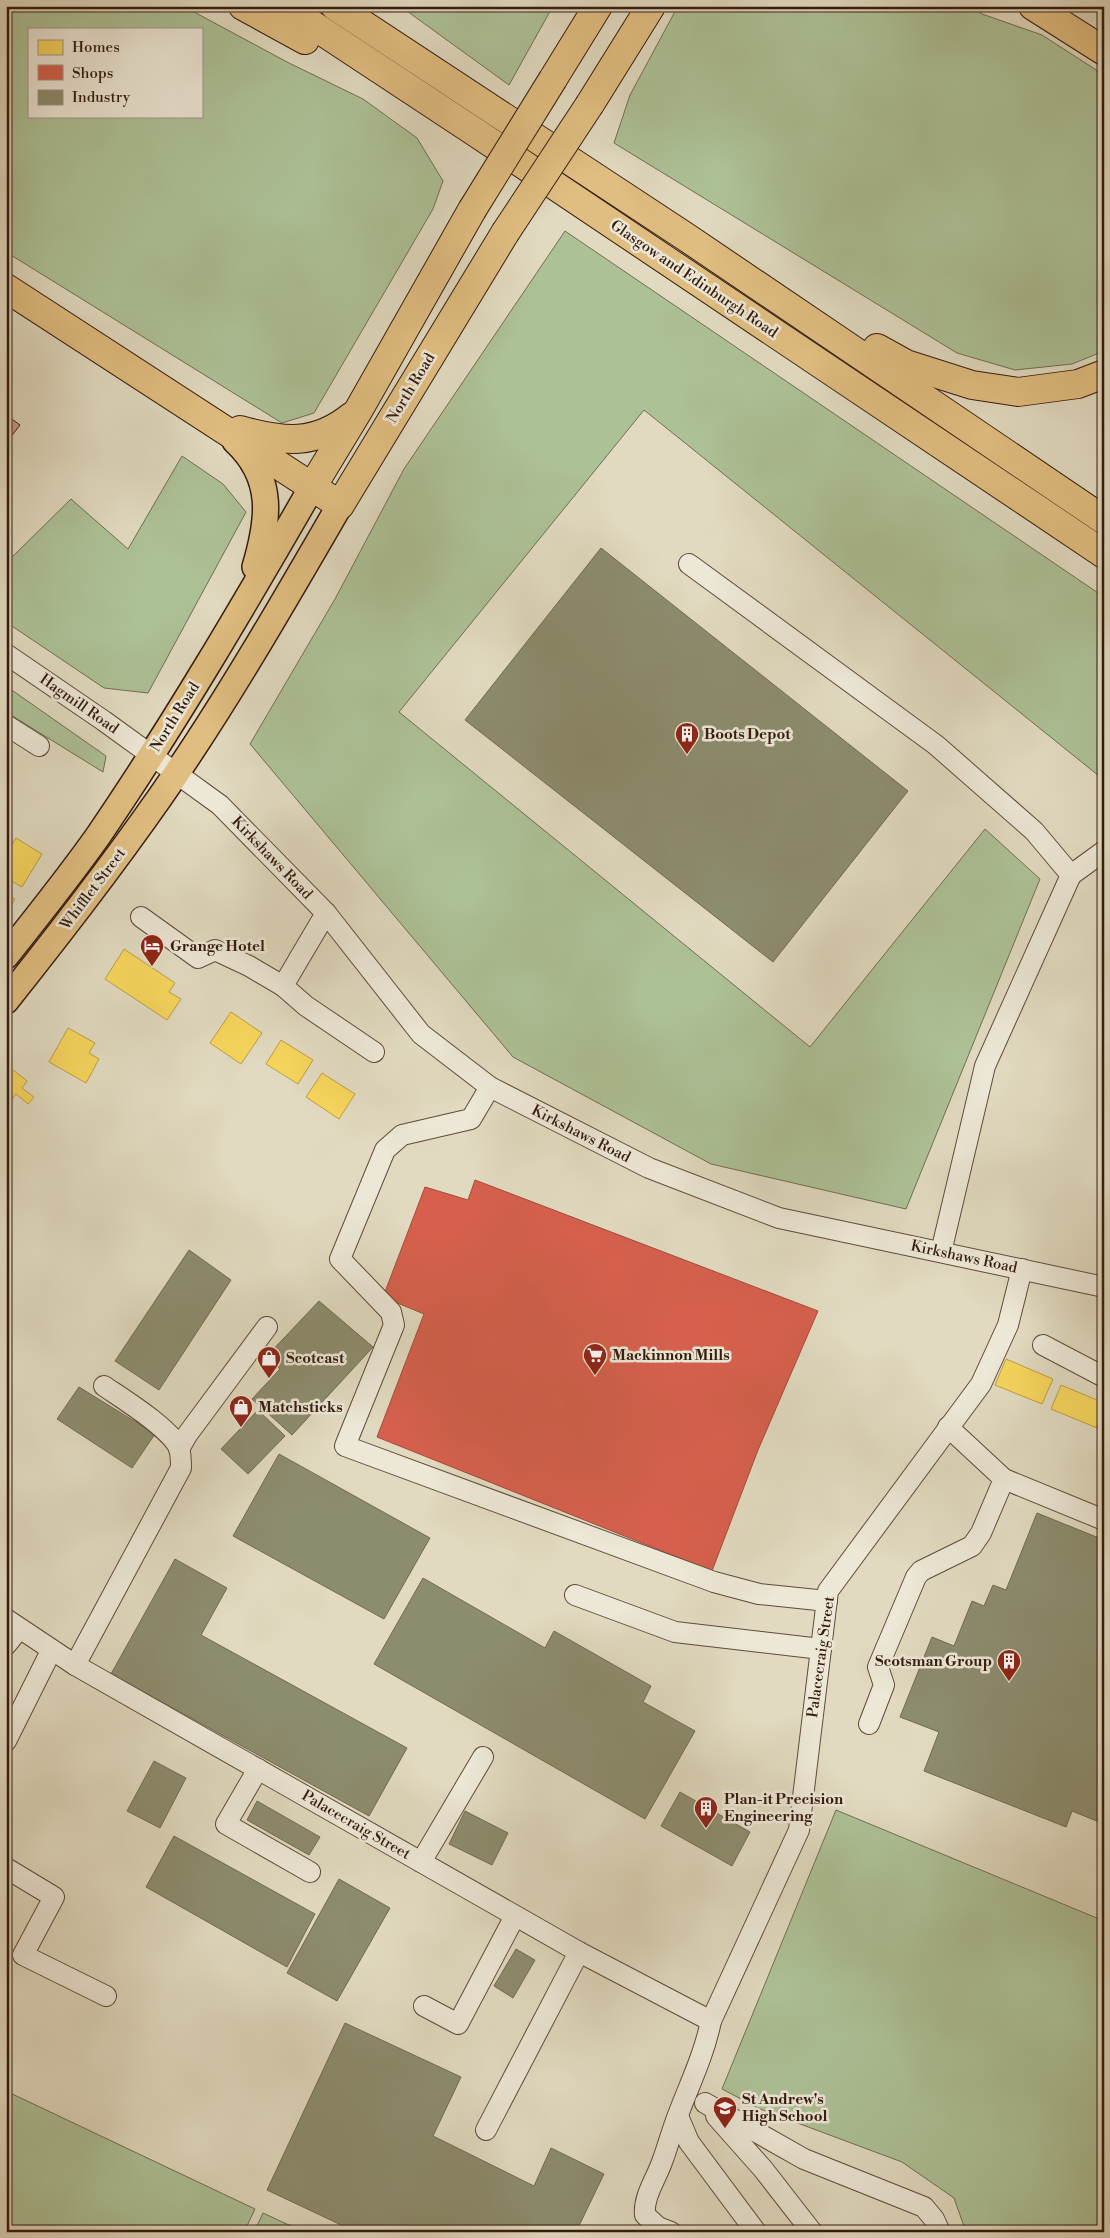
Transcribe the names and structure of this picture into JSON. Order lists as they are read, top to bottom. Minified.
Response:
{"streets":{"highway":["Glasgow and Edinburgh Road","North Road"],"main road":["Whifflet Street"],"street":["Hagmill Road","Kirkshaws Road","Palacecraig Street"]},"crossings":[["North Road","Hagmill Road"],["North Road","Kirkshaws Road"],["North Road","Whifflet Street"],["Hagmill Road","Kirkshaws Road"],["Hagmill Road","Whifflet Street"],["Kirkshaws Road","Whifflet Street"],["Kirkshaws Road","Palacecraig Street"]],"places":{"building":["Boots Depot","Scotsman Group","Plan-it Precision Engineering"],"hotel":["Grange Hotel"],"supermarket":["Mackinnon Mills"],"shop":["Scotcast","Matchsticks"],"school or university":["St Andrew's High School"]},"legend":["Homes","Shops","Industry"]}
